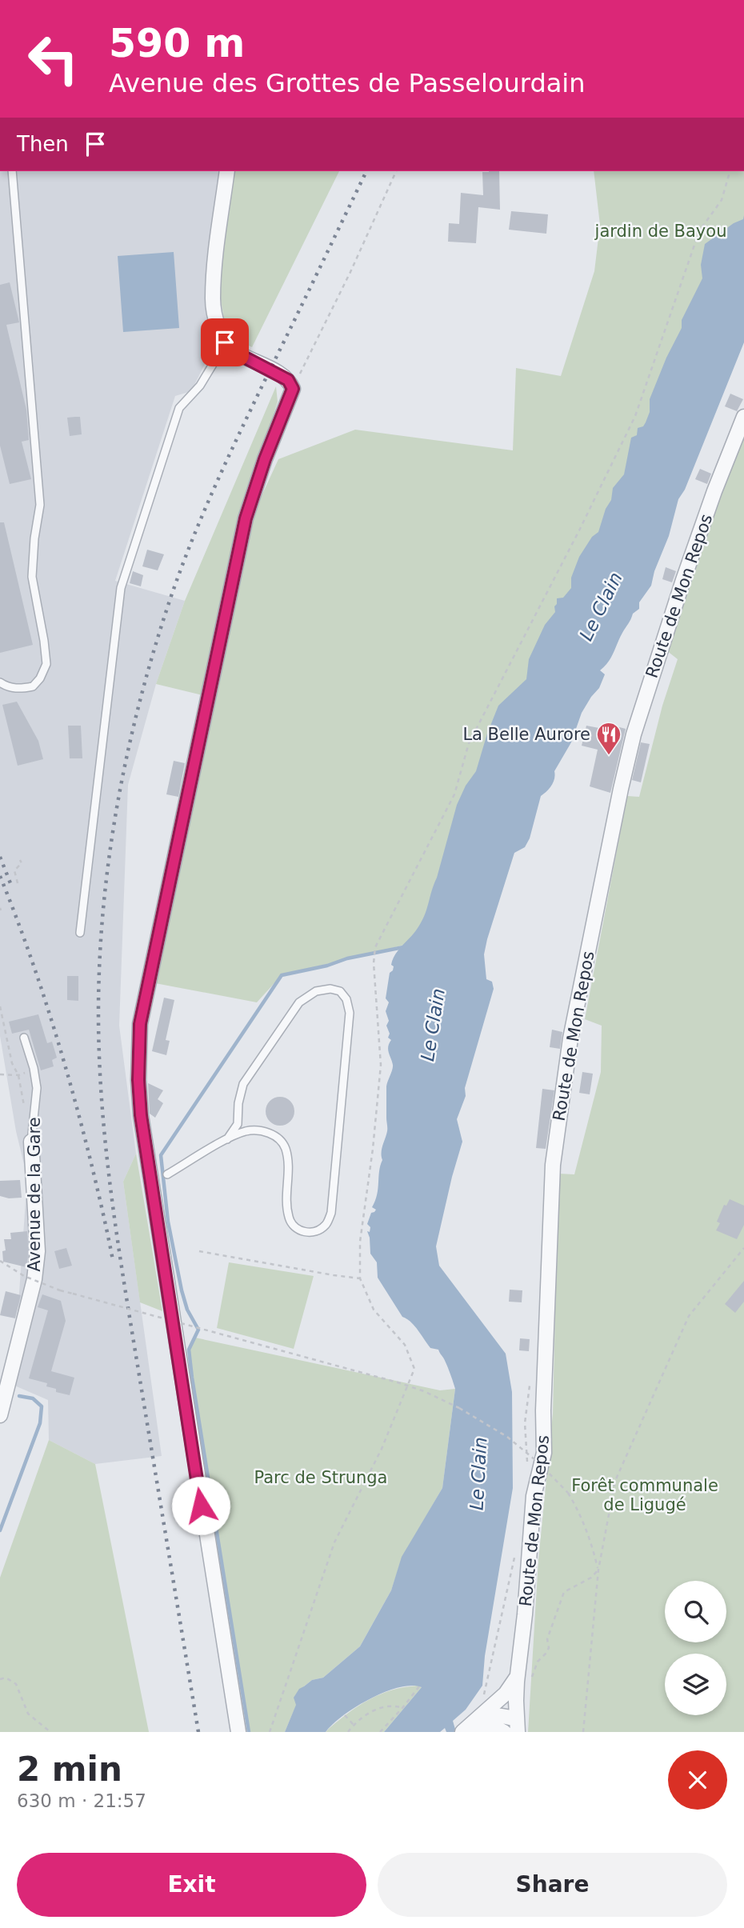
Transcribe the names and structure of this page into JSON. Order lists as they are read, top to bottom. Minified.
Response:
{"streets":{"street":["Route de Mon Repos","Avenue de la Gare"]},"water":["Le Clain"],"parks":["jardin de Bayou","Parc de Strunga","Forêt communale de Ligugé"],"places":{"restaurant":["La Belle Aurore"]},"page":{"turn":["590 m","Avenue des Grottes de Passelourdain"],"then":"Then","heading":["2 min","630 m · 21:57"],"buttons":["Exit","Share"]}}
